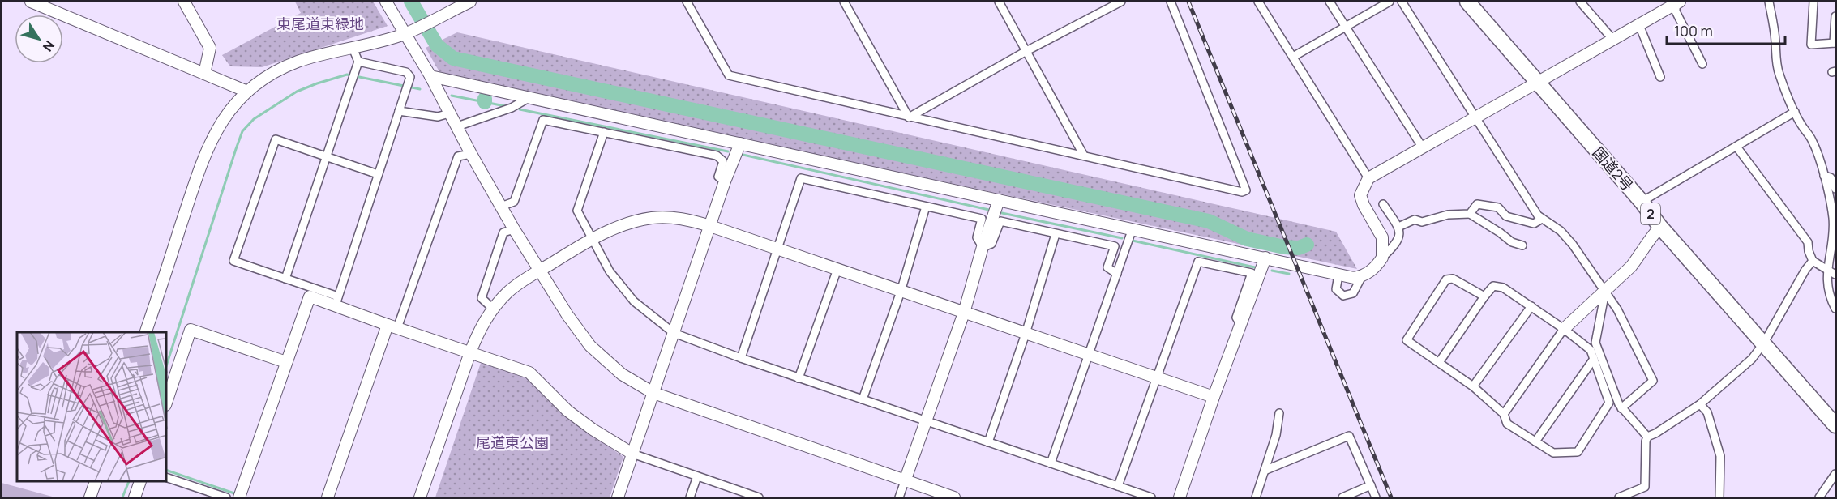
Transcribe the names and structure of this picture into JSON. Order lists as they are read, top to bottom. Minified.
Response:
{"streets":{"highway":["国道2号","2"]},"parks":["東尾道東緑地","尾道東公園"],"scale_bar":"100 m","north":"bottom right"}
